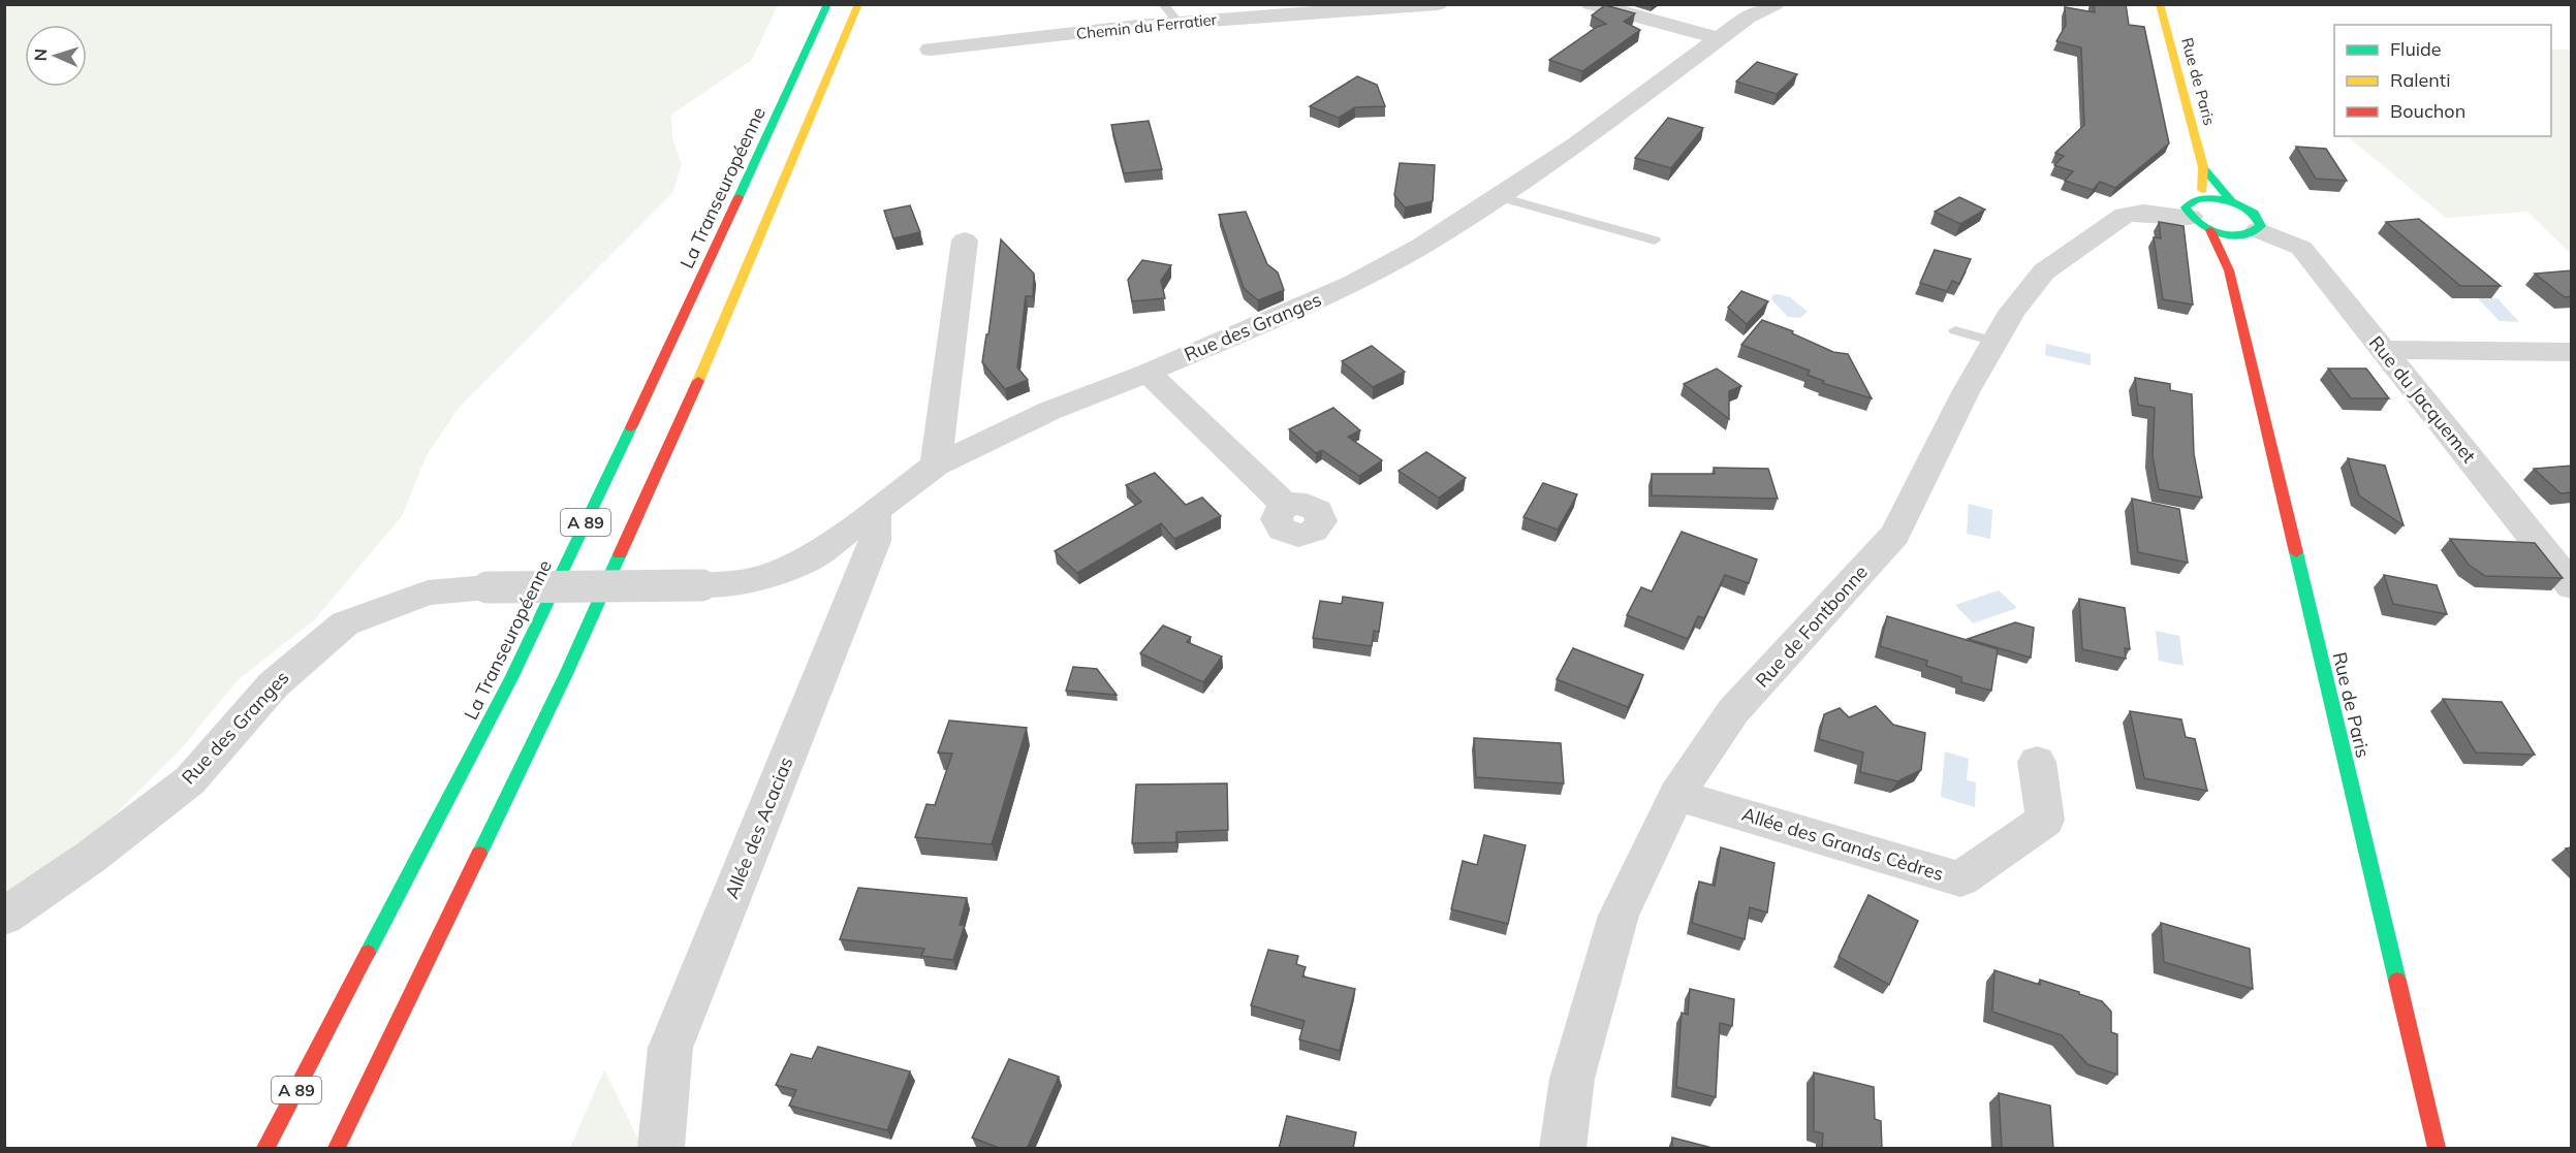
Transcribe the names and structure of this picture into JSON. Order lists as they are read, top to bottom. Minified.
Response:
{"streets":{"main road":["Rue de Paris","La Transeuropéenne","A 89"],"street":["Chemin du Ferratier","Rue des Granges","Rue du Jacquemet","Rue de Fontbonne","Allée des Acacias","Allée des Grands Cèdres"]},"crossings":[["Rue de Paris","Rue de Fontbonne"],["Rue des Granges","Allée des Acacias"],["Rue de Fontbonne","Allée des Grands Cèdres"]],"legend":["Fluide","Ralenti","Bouchon"],"north":"left"}
